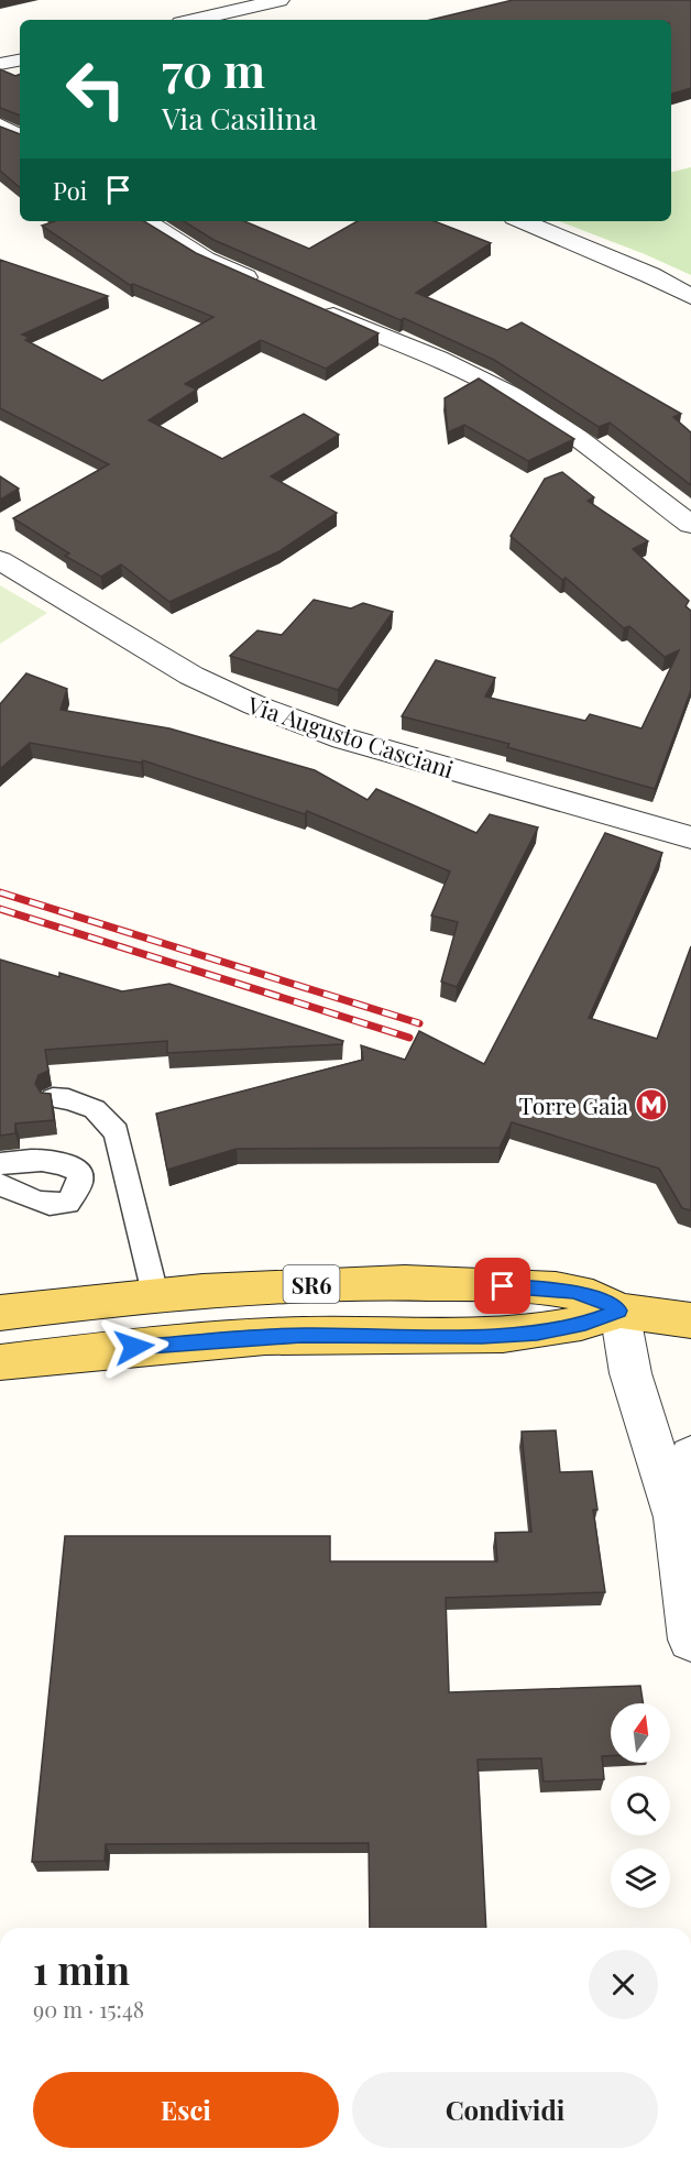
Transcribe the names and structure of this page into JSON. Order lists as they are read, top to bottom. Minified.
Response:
{"streets":{"main road":["SR6"],"street":["Via Augusto Casciani"]},"places":{"metro station":["Torre Gaia"]},"north":"top","page":{"turn":["70 m","Via Casilina"],"then":"Poi","heading":["1 min","90 m · 15:48"],"buttons":["Esci","Condividi"]}}
